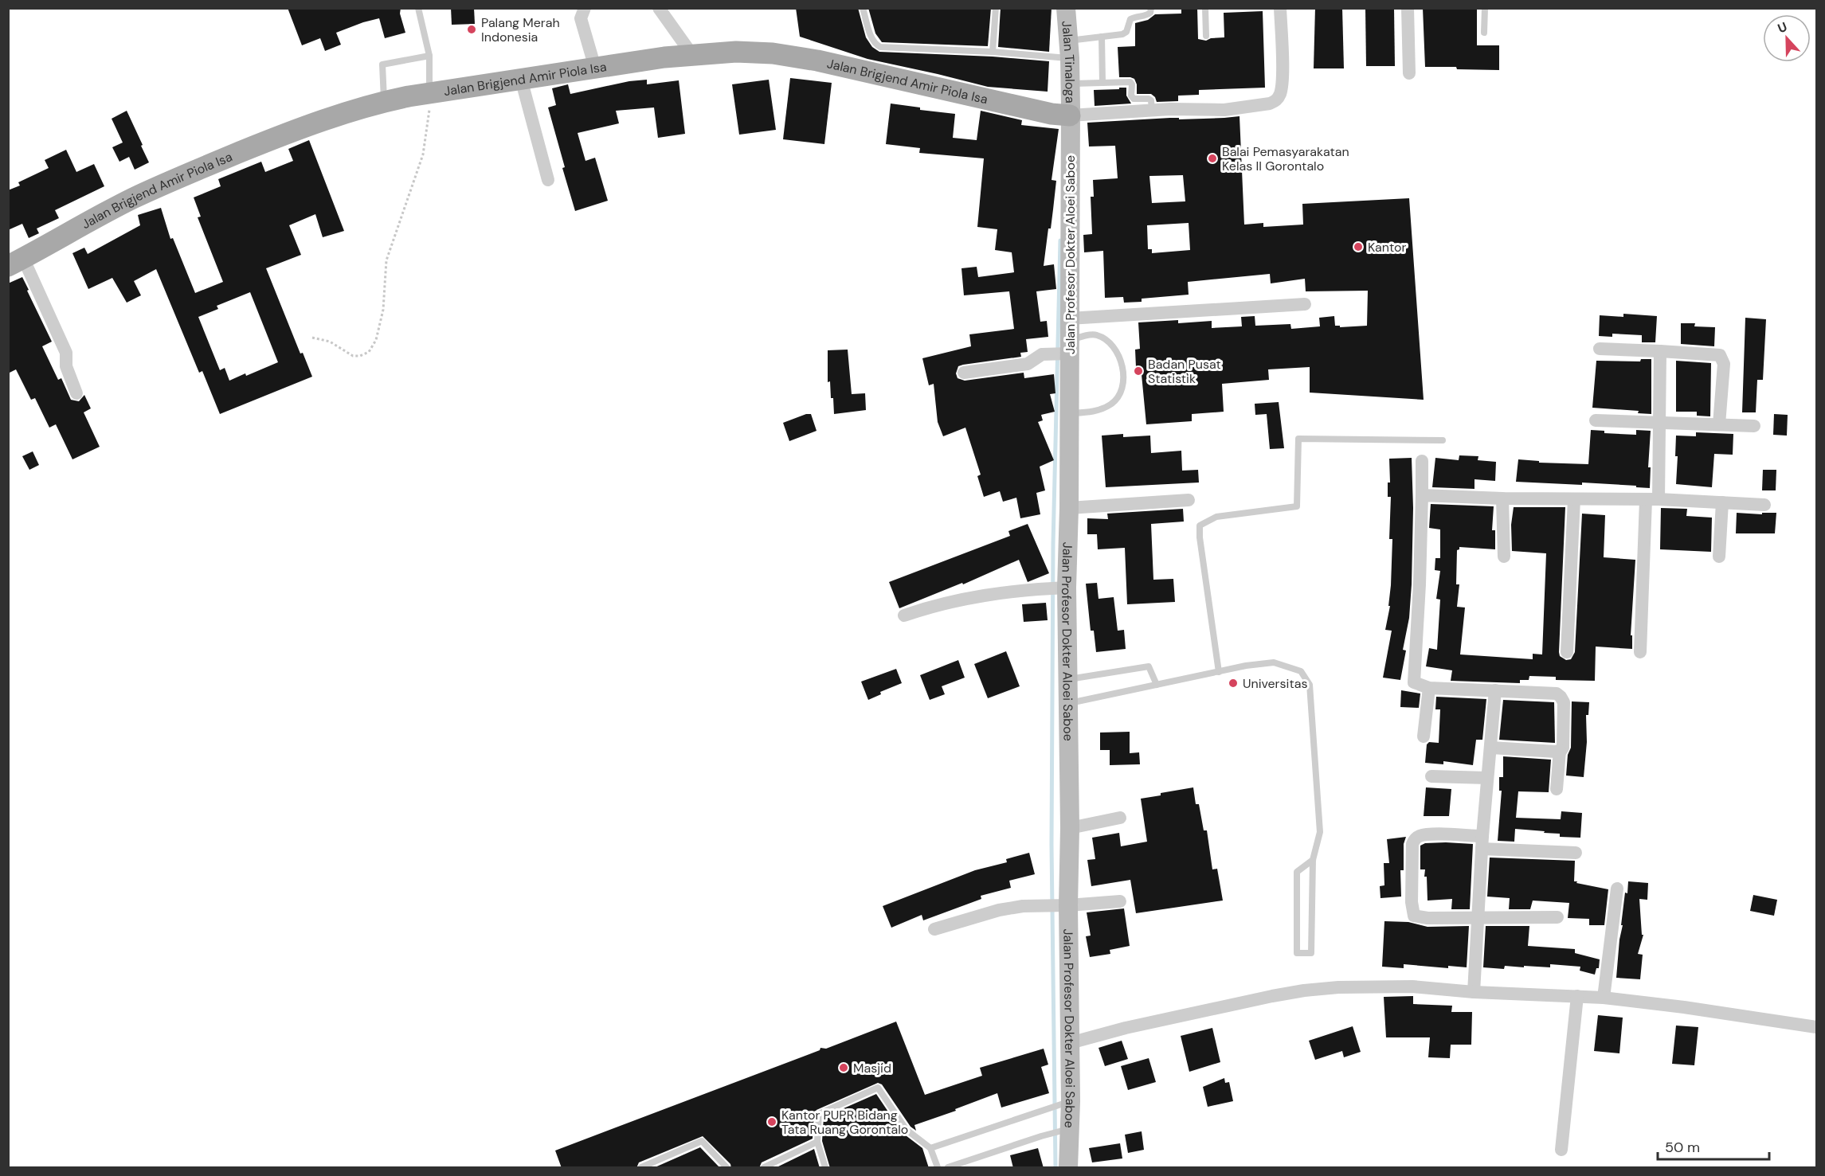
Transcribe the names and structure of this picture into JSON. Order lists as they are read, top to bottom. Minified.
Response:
{"streets":{"main road":["Jalan Brigjend Amir Piola Isa"],"street":["Jalan Tinaloga","Jalan Profesor Dokter Aloei Saboe"]},"crossings":[["Jalan Tinaloga","Jalan Brigjend Amir Piola Isa"],["Jalan Tinaloga","Jalan Profesor Dokter Aloei Saboe"],["Jalan Brigjend Amir Piola Isa","Jalan Profesor Dokter Aloei Saboe"]],"places":["Palang Merah Indonesia","Balai Pemasyarakatan Kelas II Gorontalo","Kantor","Badan Pusat Statistik","Universitas","Masjid","Kantor PUPR Bidang Tata Ruang Gorontalo"],"scale_bar":"50 m","north":"top"}
